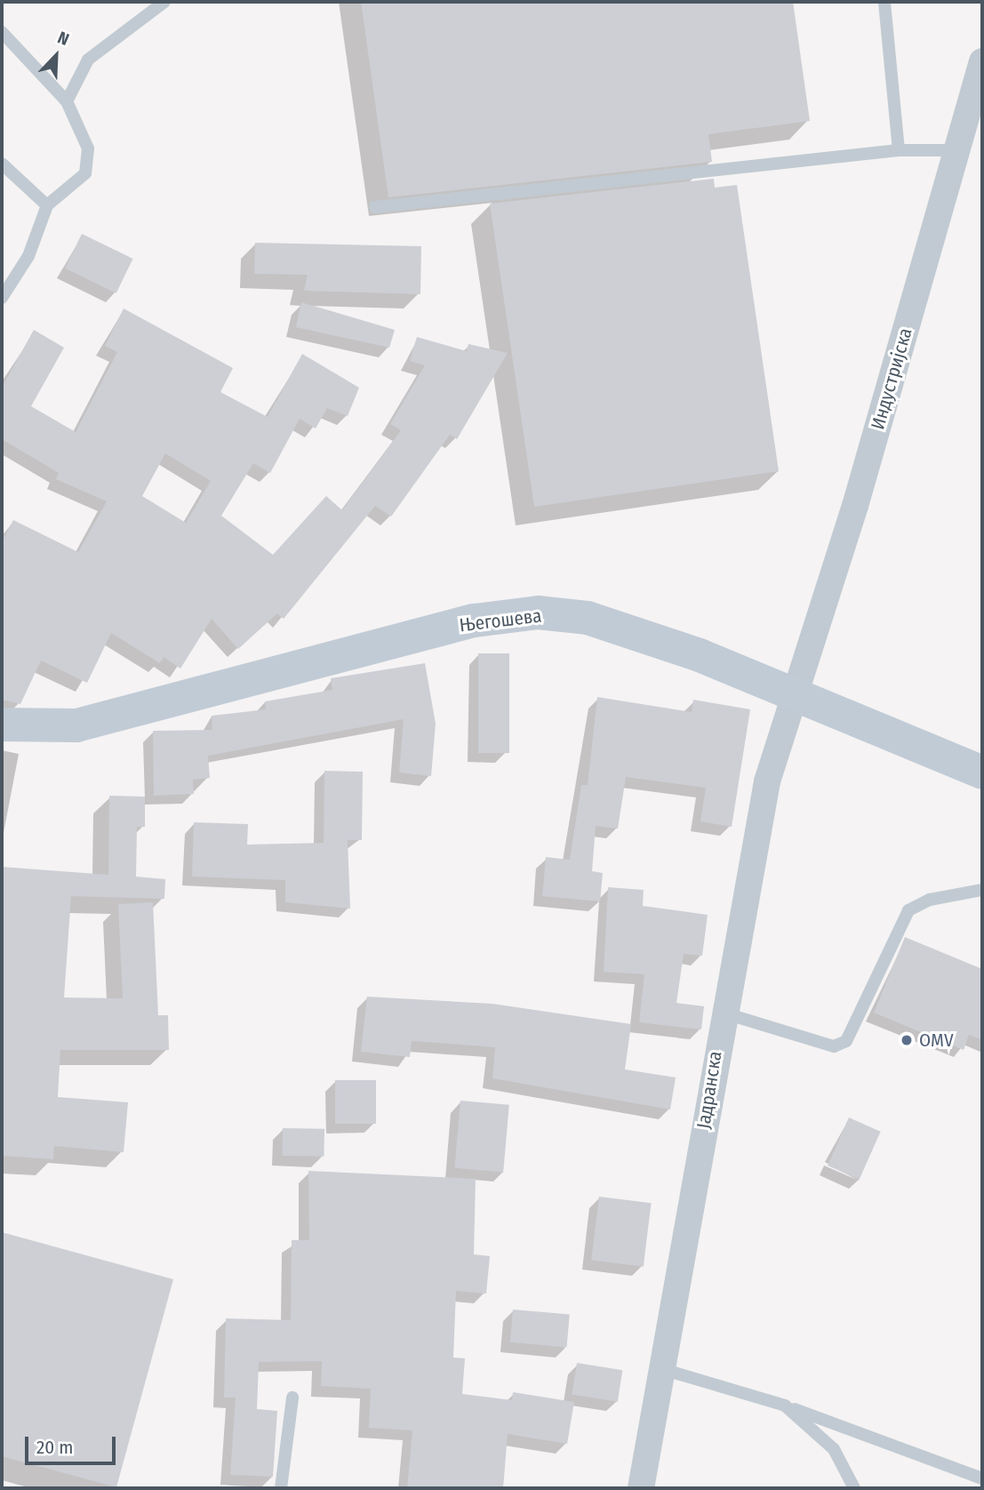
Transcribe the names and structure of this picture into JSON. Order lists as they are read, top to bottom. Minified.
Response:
{"streets":{"street":["Индустријска","Његошева","Јадранска"]},"crossings":[["Индустријска","Његошева"],["Индустријска","Јадранска"],["Његошева","Јадранска"]],"places":["OMV"],"scale_bar":"20 m","north":"top right"}
